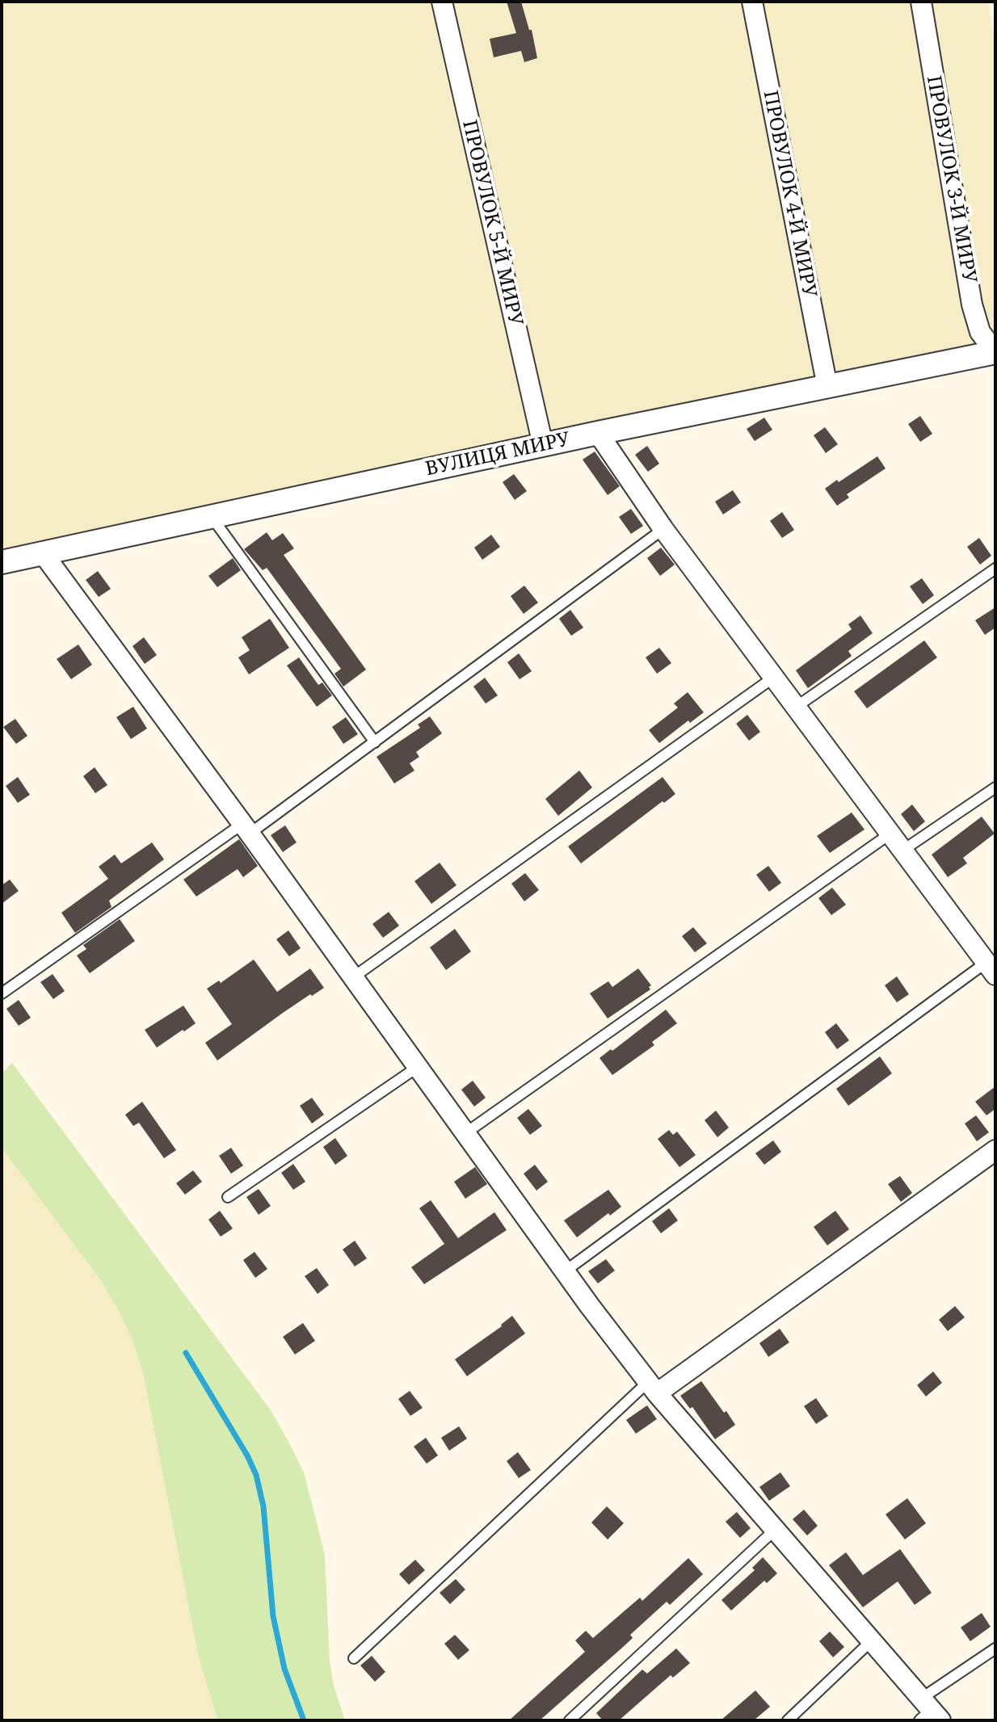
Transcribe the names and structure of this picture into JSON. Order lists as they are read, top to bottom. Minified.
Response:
{"streets":{"street":["ПРОВУЛОК 3-Й МИРУ","ПРОВУЛОК 4-Й МИРУ","ПРОВУЛОК 5-Й МИРУ","ВУЛИЦЯ МИРУ"]},"crossings":[["ПРОВУЛОК 3-Й МИРУ","ВУЛИЦЯ МИРУ"],["ПРОВУЛОК 4-Й МИРУ","ВУЛИЦЯ МИРУ"],["ПРОВУЛОК 5-Й МИРУ","ВУЛИЦЯ МИРУ"]]}
